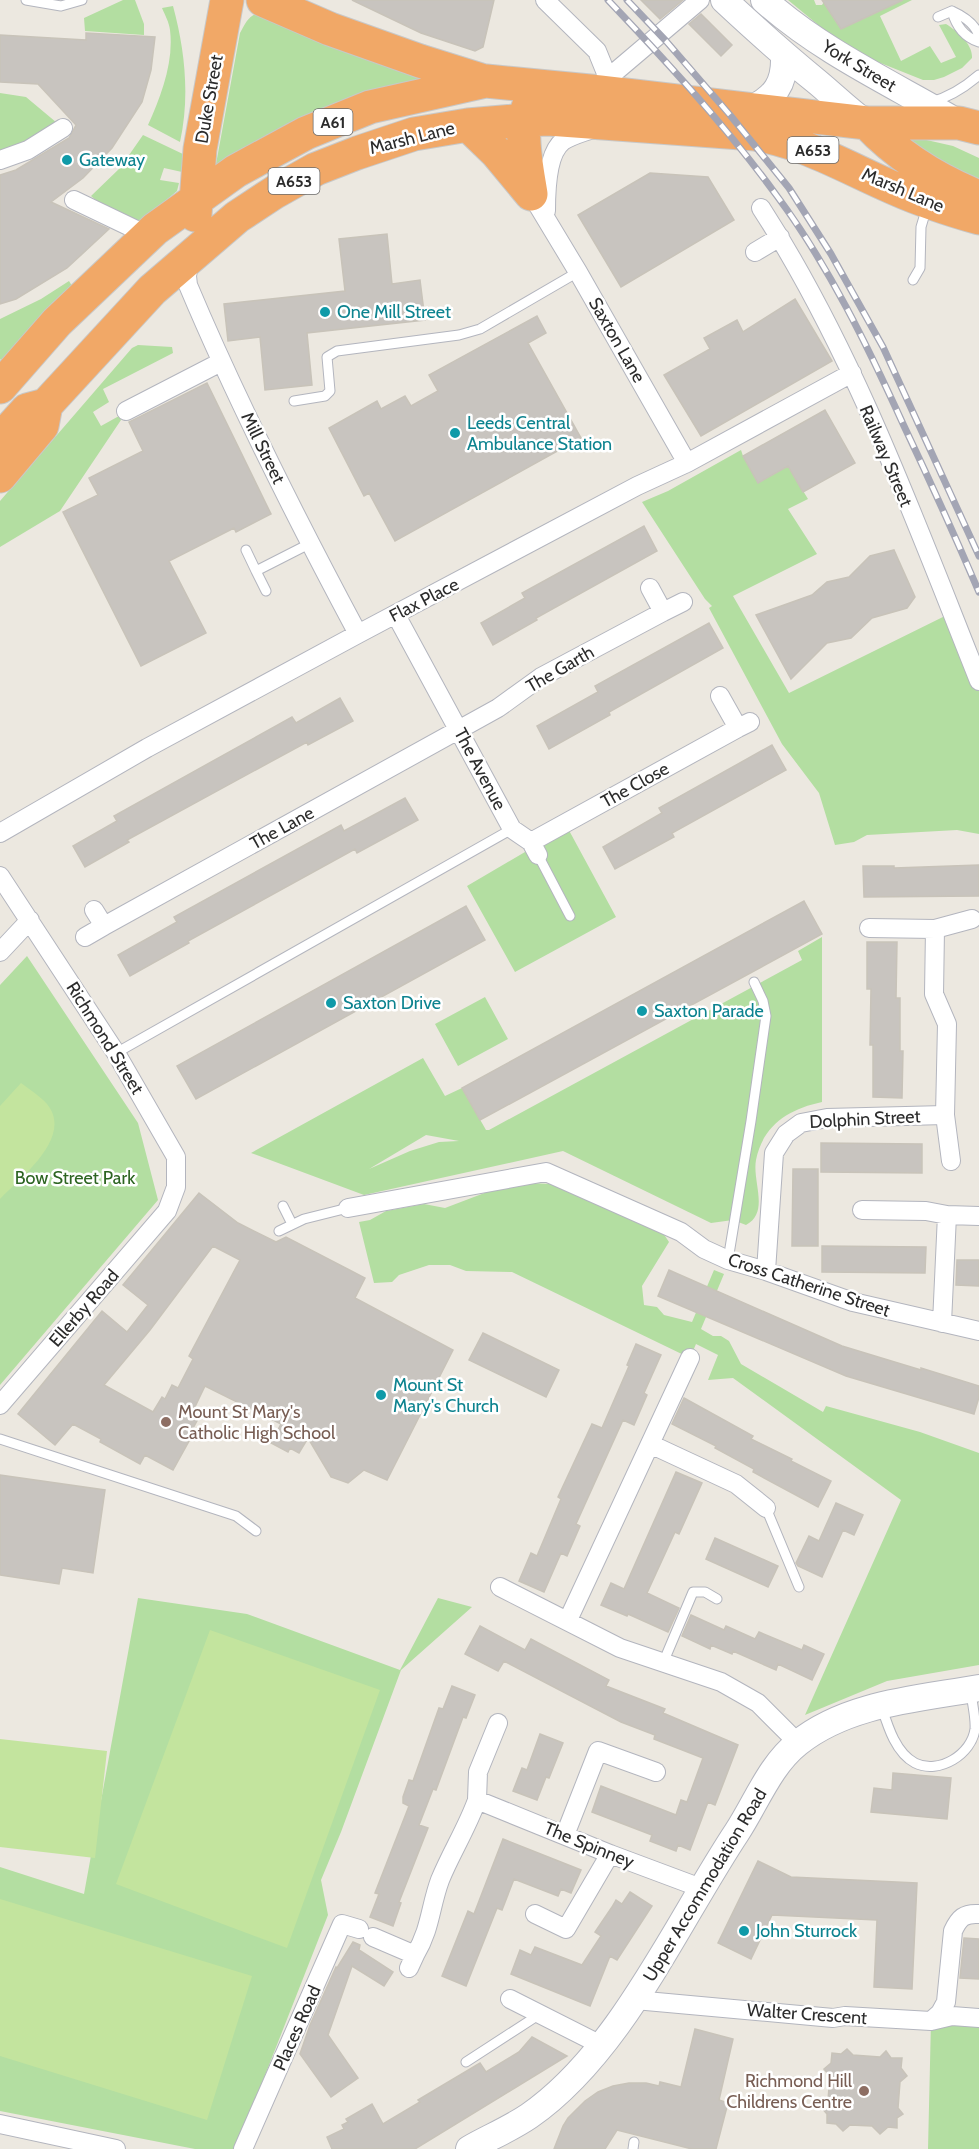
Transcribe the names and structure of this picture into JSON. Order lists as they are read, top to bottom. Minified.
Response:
{"streets":{"highway":["Duke Street","A61","Marsh Lane","A653"],"street":["York Street","Saxton Lane","Mill Street","Railway Street","Flax Place","The Garth","The Avenue","The Close","The Lane","Richmond Street","Dolphin Street","Cross Catherine Street","Ellerby Road","The Spinney","Upper Accommodation Road","Walter Crescent","Places Road"]},"crossings":[["York Street","Marsh Lane"],["Duke Street","Marsh Lane"],["Duke Street","Mill Street"],["Marsh Lane","A653"],["Marsh Lane","Mill Street"],["Saxton Lane","Flax Place"],["Mill Street","Flax Place"],["Railway Street","Flax Place"],["Flax Place","The Avenue"],["The Garth","The Avenue"],["The Garth","The Lane"],["The Avenue","The Close"],["The Avenue","The Lane"],["Richmond Street","Ellerby Road"],["Dolphin Street","Cross Catherine Street"],["The Spinney","Upper Accommodation Road"],["The Spinney","Places Road"],["Upper Accommodation Road","Walter Crescent"]],"parks":["Bow Street Park"],"places":["Gateway","One Mill Street","Leeds Central Ambulance Station","Saxton Drive","Saxton Parade","Mount St Mary's Church","Mount St Mary's Catholic High School","John Sturrock","Richmond Hill Childrens Centre"]}
